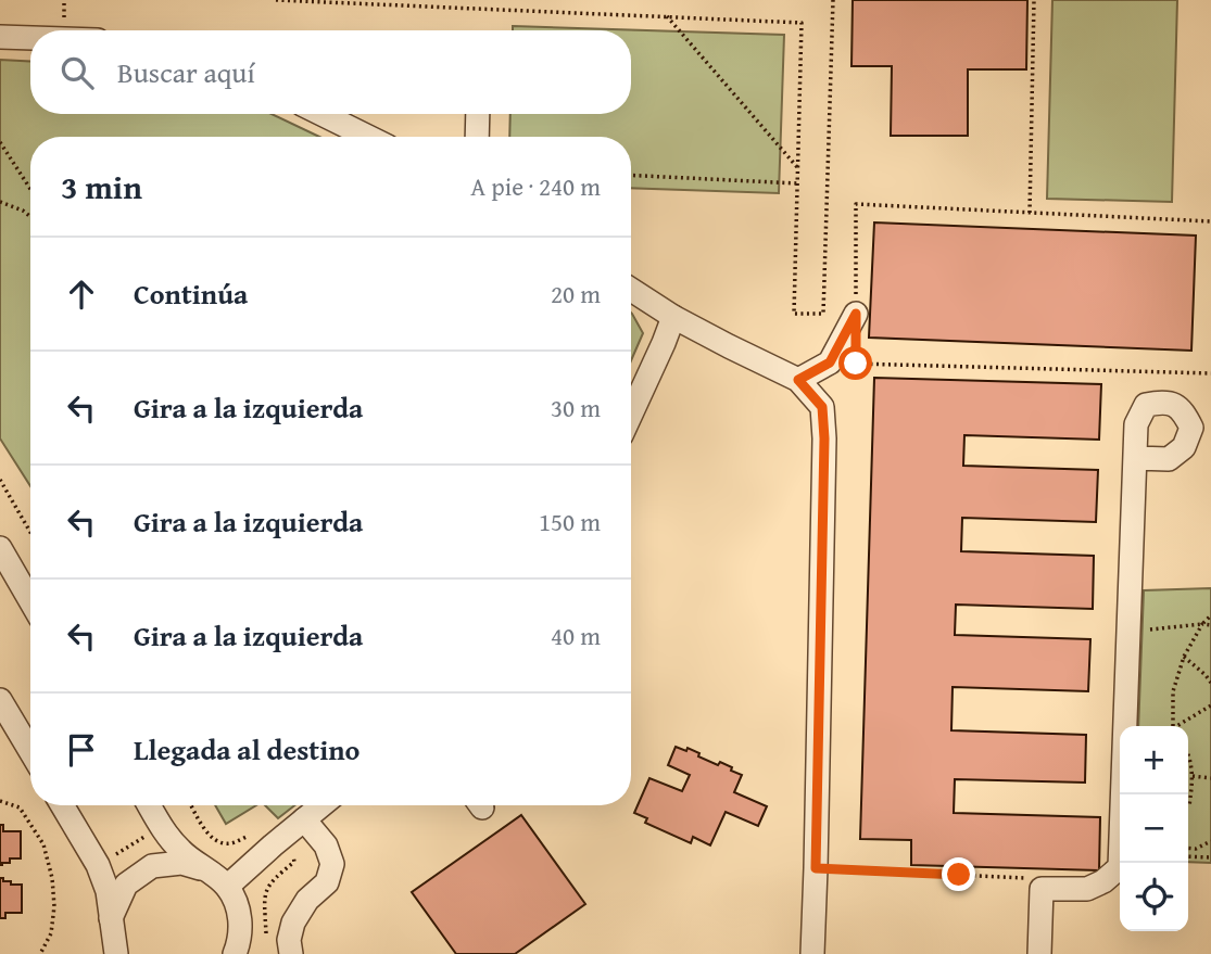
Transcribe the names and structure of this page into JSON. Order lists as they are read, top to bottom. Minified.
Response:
{"page":{"search":"Buscar aquí","heading":["3 min","A pie · 240 m"],"list":[["Continúa","20 m"],["Gira a la izquierda","30 m"],["Gira a la izquierda","150 m"],["Gira a la izquierda","40 m"],"Llegada al destino"],"map_buttons":["+","−"]}}
